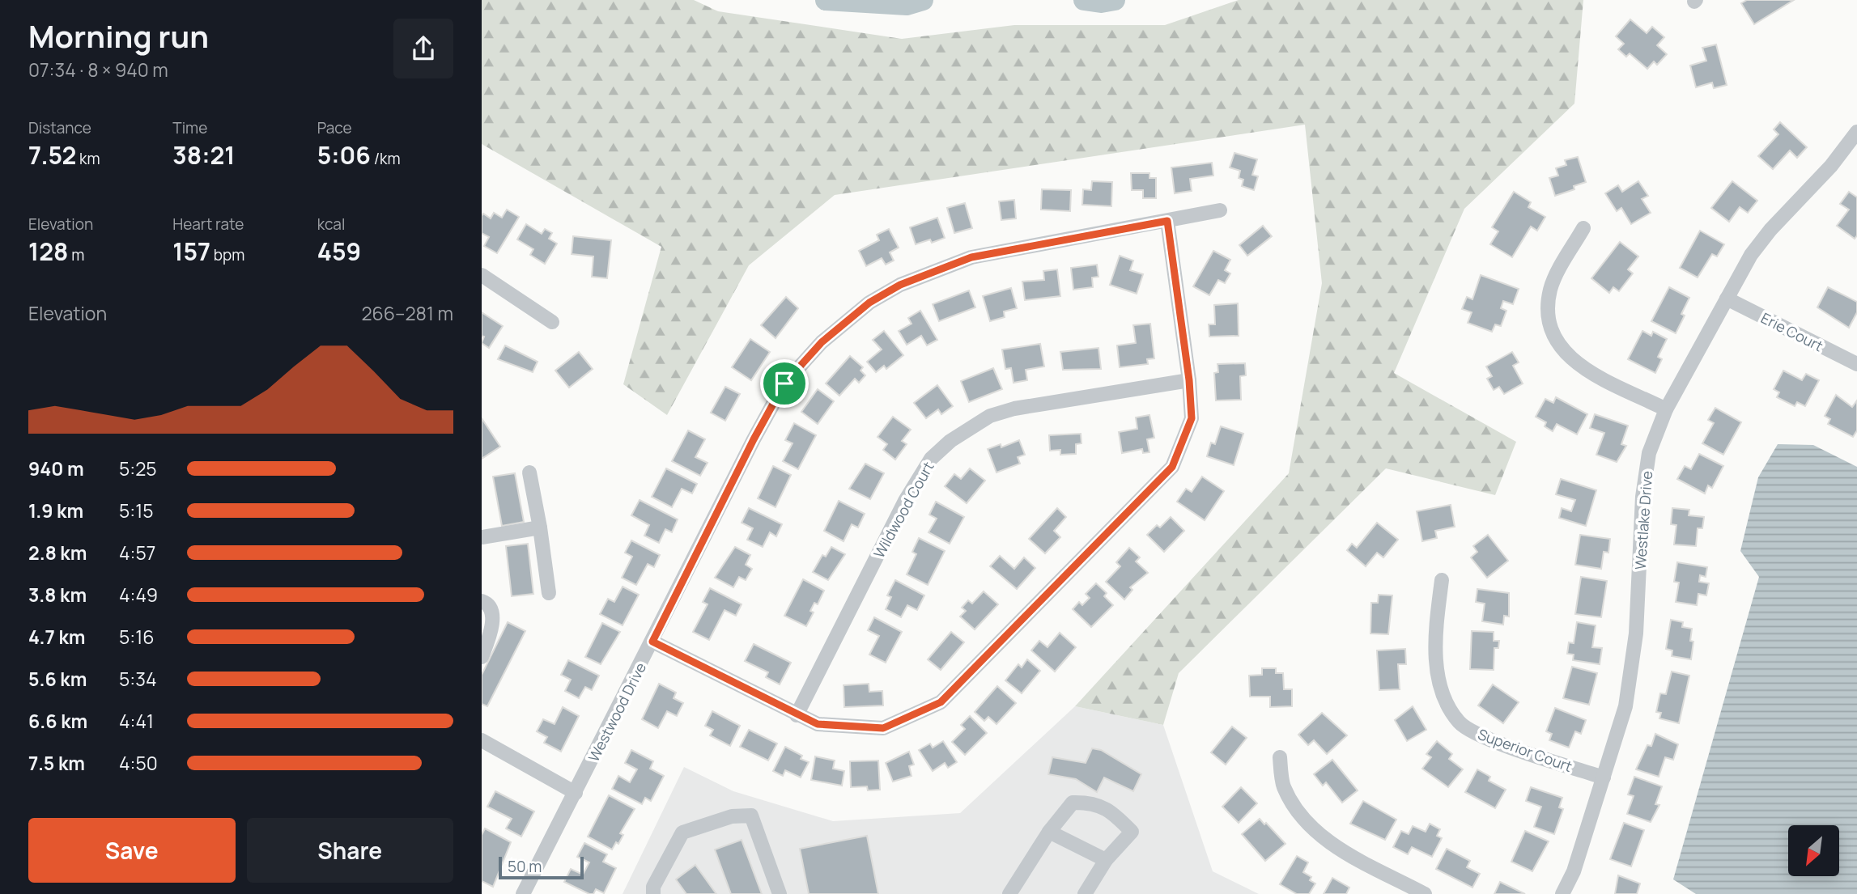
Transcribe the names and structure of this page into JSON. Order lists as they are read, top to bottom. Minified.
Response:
{"streets":{"street":["Erie Court","Wildwood Court","Westlake Drive","Westwood Drive","Superior Court"]},"crossings":[["Erie Court","Westlake Drive"],["Westlake Drive","Superior Court"]],"scale_bar":"50 m","north":"bottom left","page":{"heading":["Morning run","07:34 · 8 × 940 m"],"stats":[["Distance","7.52 km"],["Time","38:21"],["Pace","5:06 /km"],["Elevation","128 m"],["Heart rate","157 bpm"],["kcal","459"]],"chart":["Elevation","266–281 m"],"list":[{"name":"940 m","note":"5:25"},{"name":"1.9 km","note":"5:15"},{"name":"2.8 km","note":"4:57"},{"name":"3.8 km","note":"4:49"},{"name":"4.7 km","note":"5:16"},{"name":"5.6 km","note":"5:34"},{"name":"6.6 km","note":"4:41"},{"name":"7.5 km","note":"4:50"}],"buttons":["Save","Share"],"scale":"50 m"}}
